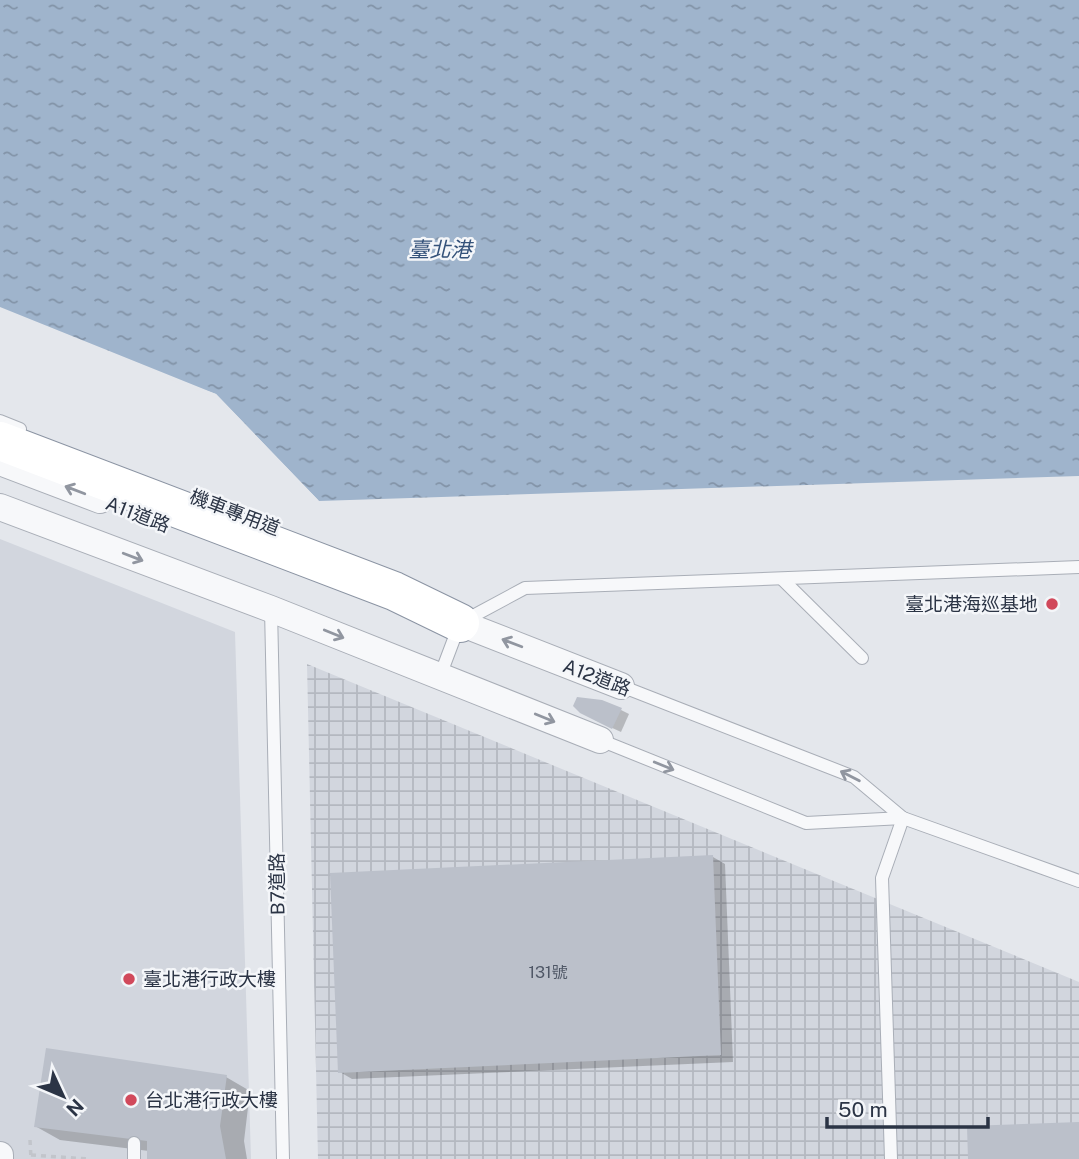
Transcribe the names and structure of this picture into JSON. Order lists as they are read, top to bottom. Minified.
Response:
{"streets":{"street":["A11道路","A12道路"],"lane":["B7道路"]},"crossings":[["A11道路","A12道路"],["A12道路","B7道路"]],"water":["臺北港"],"places":["臺北港海巡基地","臺北港行政大樓","台北港行政大樓"],"house_numbers":["131號"],"scale_bar":"50 m","north":"bottom right"}
